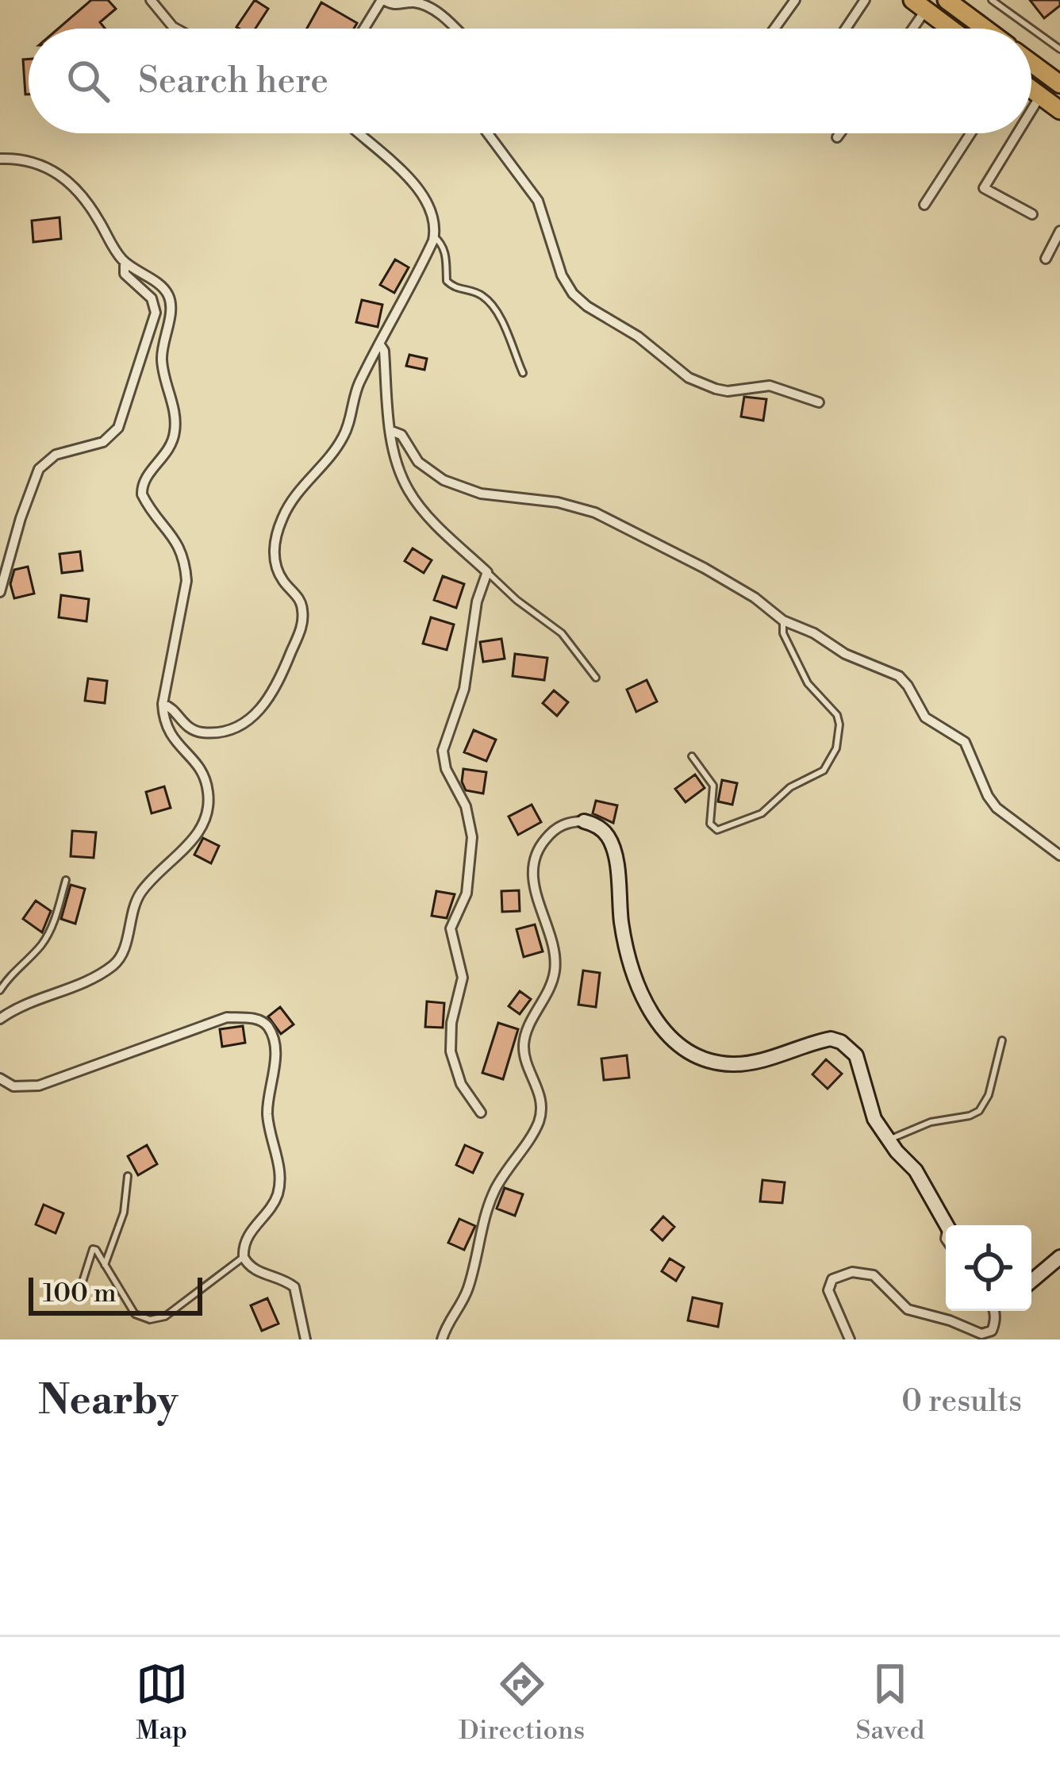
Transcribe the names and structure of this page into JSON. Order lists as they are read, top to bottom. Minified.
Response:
{"scale_bar":"100 m","page":{"search":"Search here","scale":"100 m","heading":["Nearby","0 results"],"nav":["Map","Directions","Saved"]}}
